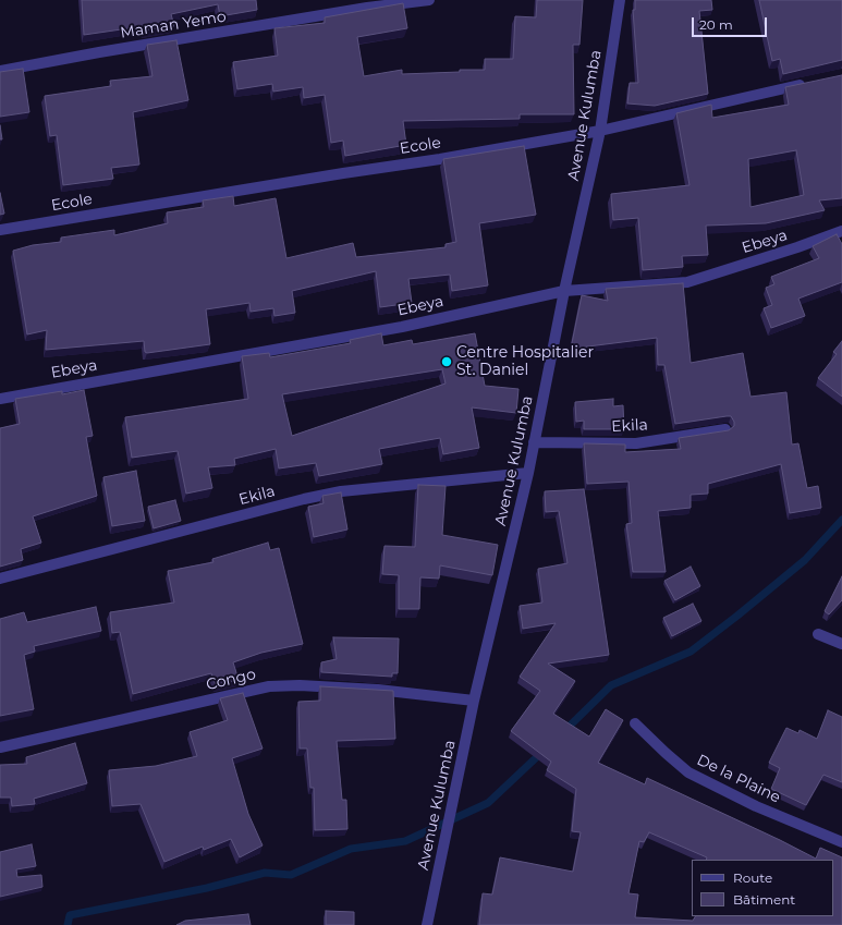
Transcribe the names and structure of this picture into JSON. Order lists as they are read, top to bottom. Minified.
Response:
{"streets":{"street":["Maman Yemo","Avenue Kulumba","Ecole","Ebeya","Ekila","Congo","De la Plaine"]},"crossings":[["Avenue Kulumba","Ecole"],["Avenue Kulumba","Ebeya"],["Avenue Kulumba","Ekila"],["Avenue Kulumba","Congo"]],"places":["Centre Hospitalier St. Daniel"],"legend":["Route","Bâtiment"],"scale_bar":"20 m"}
